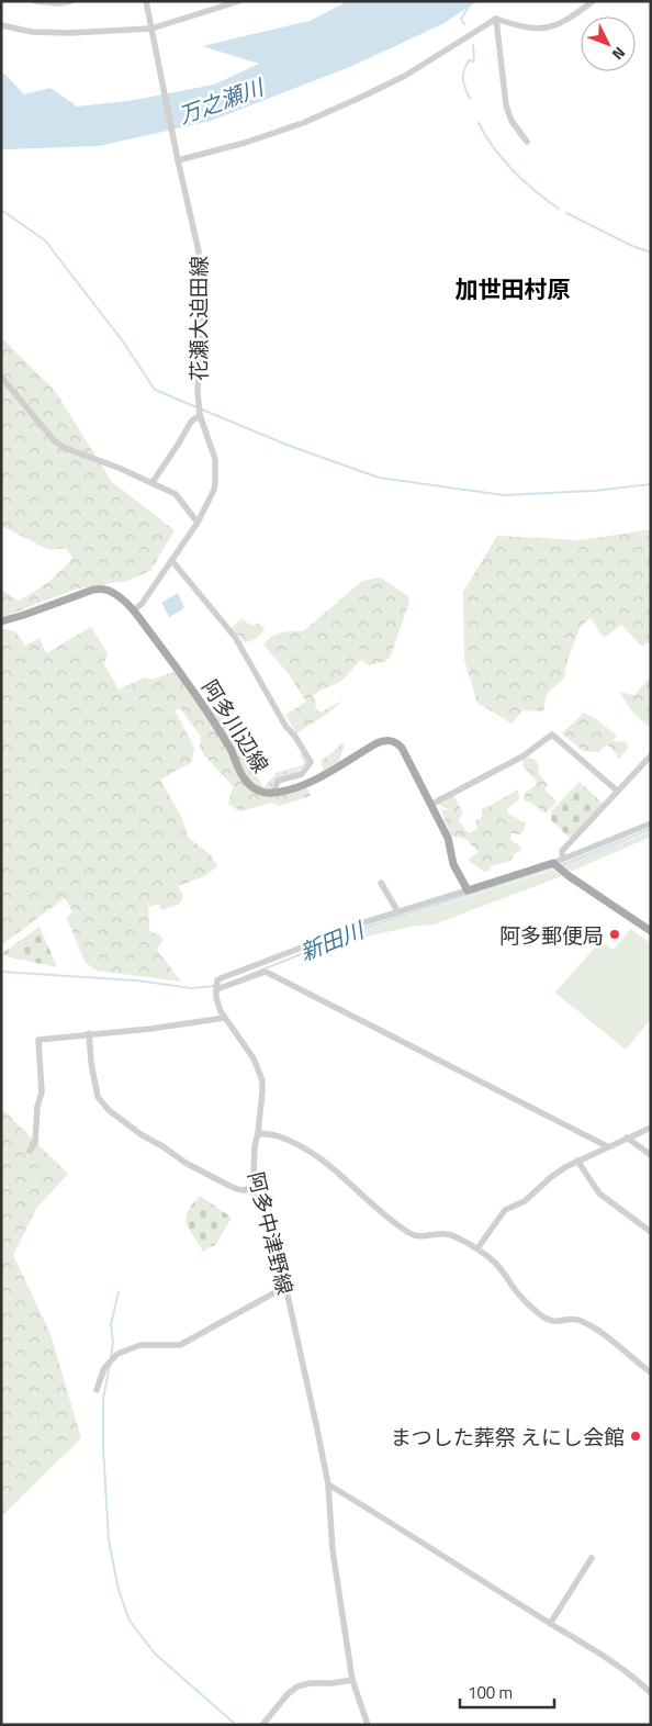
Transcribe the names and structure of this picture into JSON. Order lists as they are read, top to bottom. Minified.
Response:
{"streets":{"main road":["阿多川辺線"],"street":["花瀬大迫田線","阿多中津野線"]},"crossings":[["花瀬大迫田線","阿多川辺線"]],"districts":["加世田村原"],"water":["万之瀬川","新田川"],"places":["阿多郵便局","まつした葬祭 えにし会館"],"scale_bar":"100 m","north":"bottom right"}
